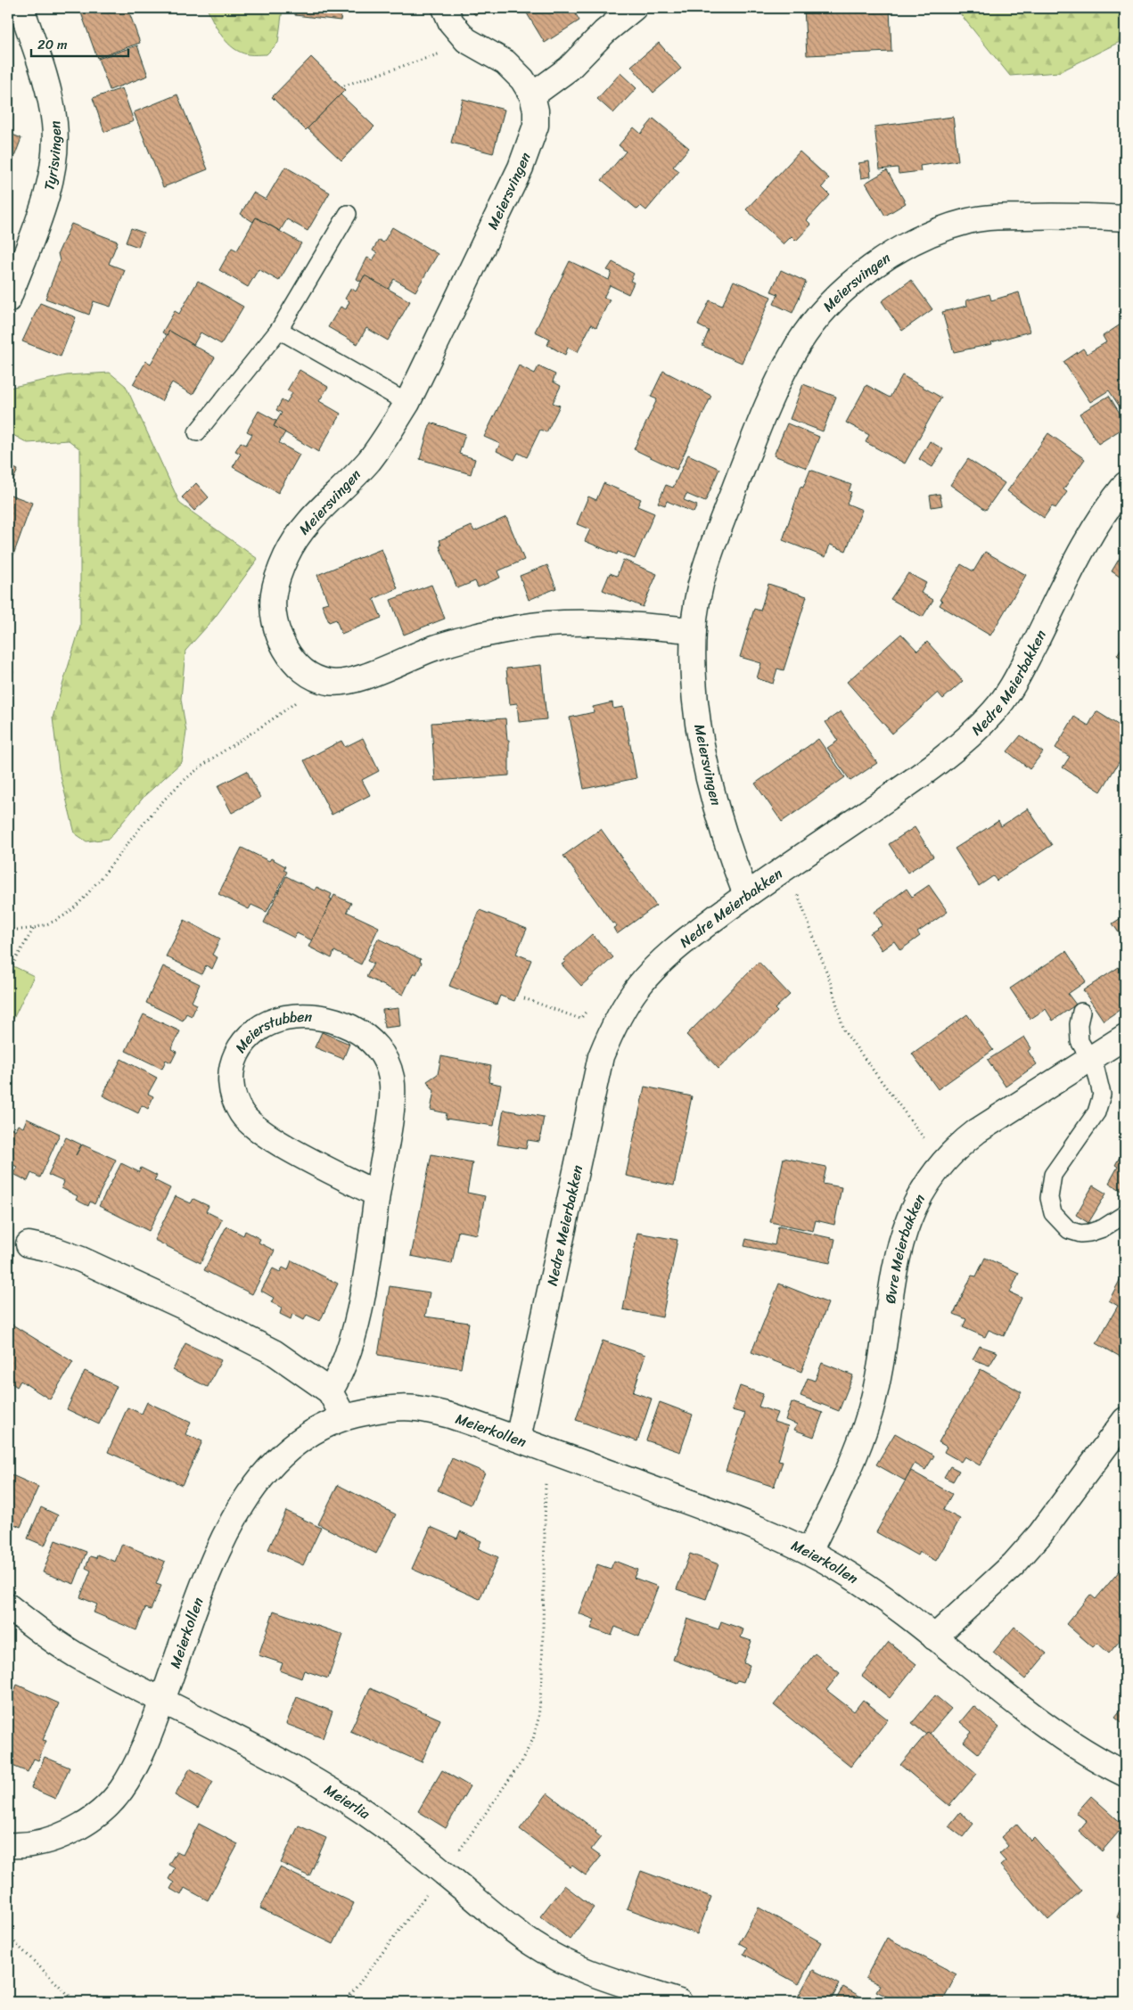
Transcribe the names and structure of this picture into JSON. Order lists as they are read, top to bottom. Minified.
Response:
{"streets":{"street":["Tyrisvingen","Meiersvingen","Nedre Meierbakken","Meierstubben","Øvre Meierbakken","Meierkollen","Meierlia"]},"crossings":[["Meiersvingen","Nedre Meierbakken"],["Nedre Meierbakken","Meierkollen"],["Øvre Meierbakken","Meierkollen"],["Meierkollen","Meierlia"]],"scale_bar":"20 m"}
